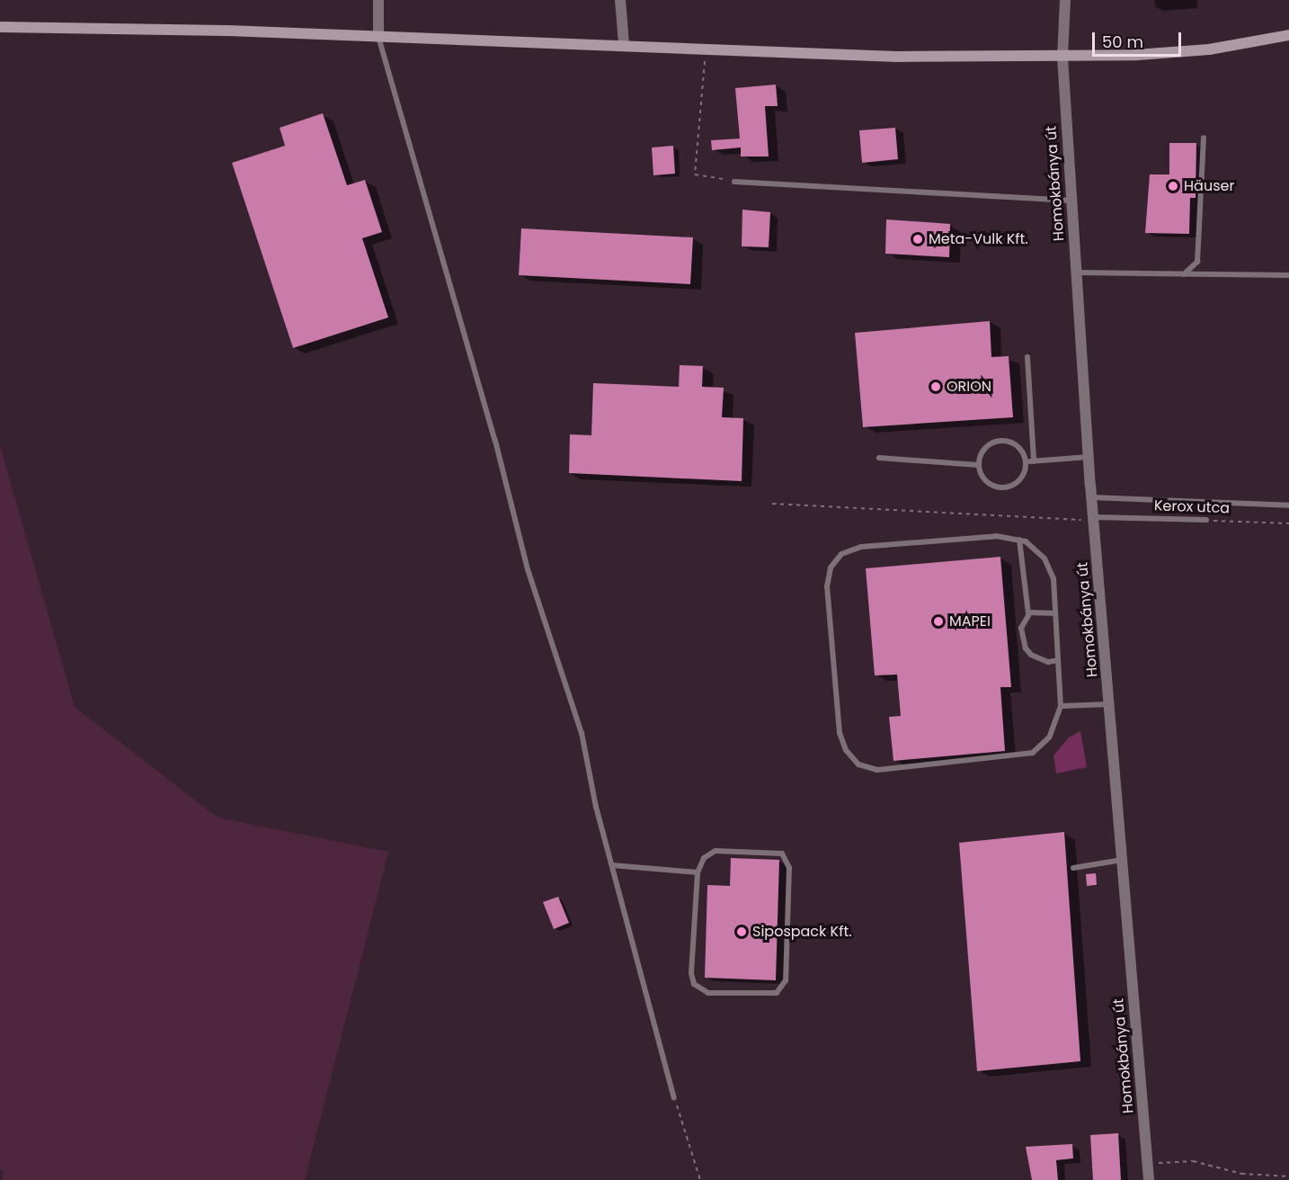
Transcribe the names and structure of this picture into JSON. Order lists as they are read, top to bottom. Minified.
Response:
{"streets":{"street":["Homokbánya út"],"lane":["Kerox utca"]},"crossings":[["Homokbánya út","Kerox utca"]],"places":["Häuser","Meta-Vulk Kft.","ORION","MAPEI","Sipospack Kft."],"scale_bar":"50 m"}
